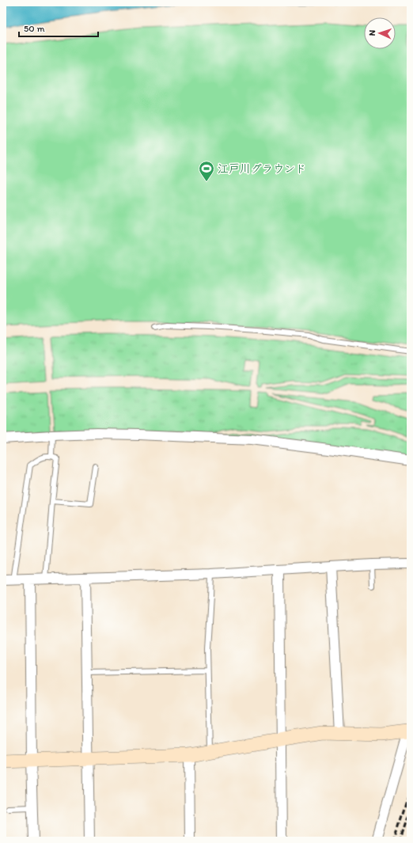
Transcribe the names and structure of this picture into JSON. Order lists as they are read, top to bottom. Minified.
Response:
{"places":{"sports":["江戸川グラウンド"]},"scale_bar":"50 m","north":"left"}
